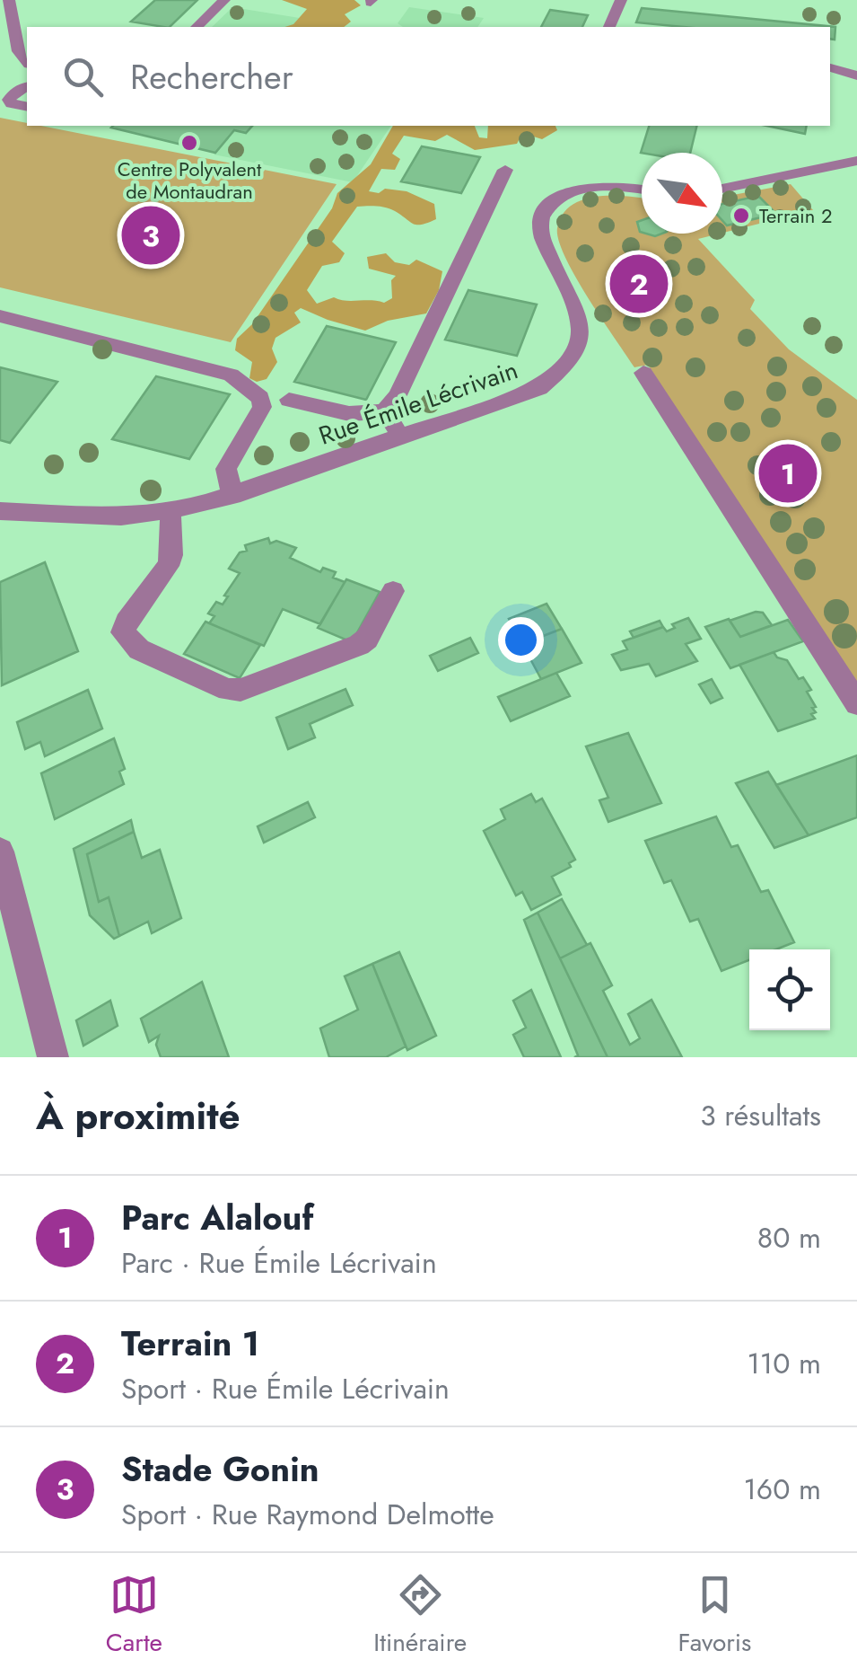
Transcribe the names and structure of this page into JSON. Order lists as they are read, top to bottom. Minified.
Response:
{"streets":{"street":["Rue Émile Lécrivain"]},"places":["Centre Polyvalent de Montaudran","Terrain 2"],"north":"bottom right","page":{"search":"Rechercher","pins":["3","2","1"],"heading":["À proximité","3 résultats"],"list":[{"mark":"1","name":"Parc Alalouf","note":"Parc · Rue Émile Lécrivain","value":"80 m"},{"mark":"2","name":"Terrain 1","note":"Sport · Rue Émile Lécrivain","value":"110 m"},{"mark":"3","name":"Stade Gonin","note":"Sport · Rue Raymond Delmotte","value":"160 m"}],"nav":["Carte","Itinéraire","Favoris"]}}
